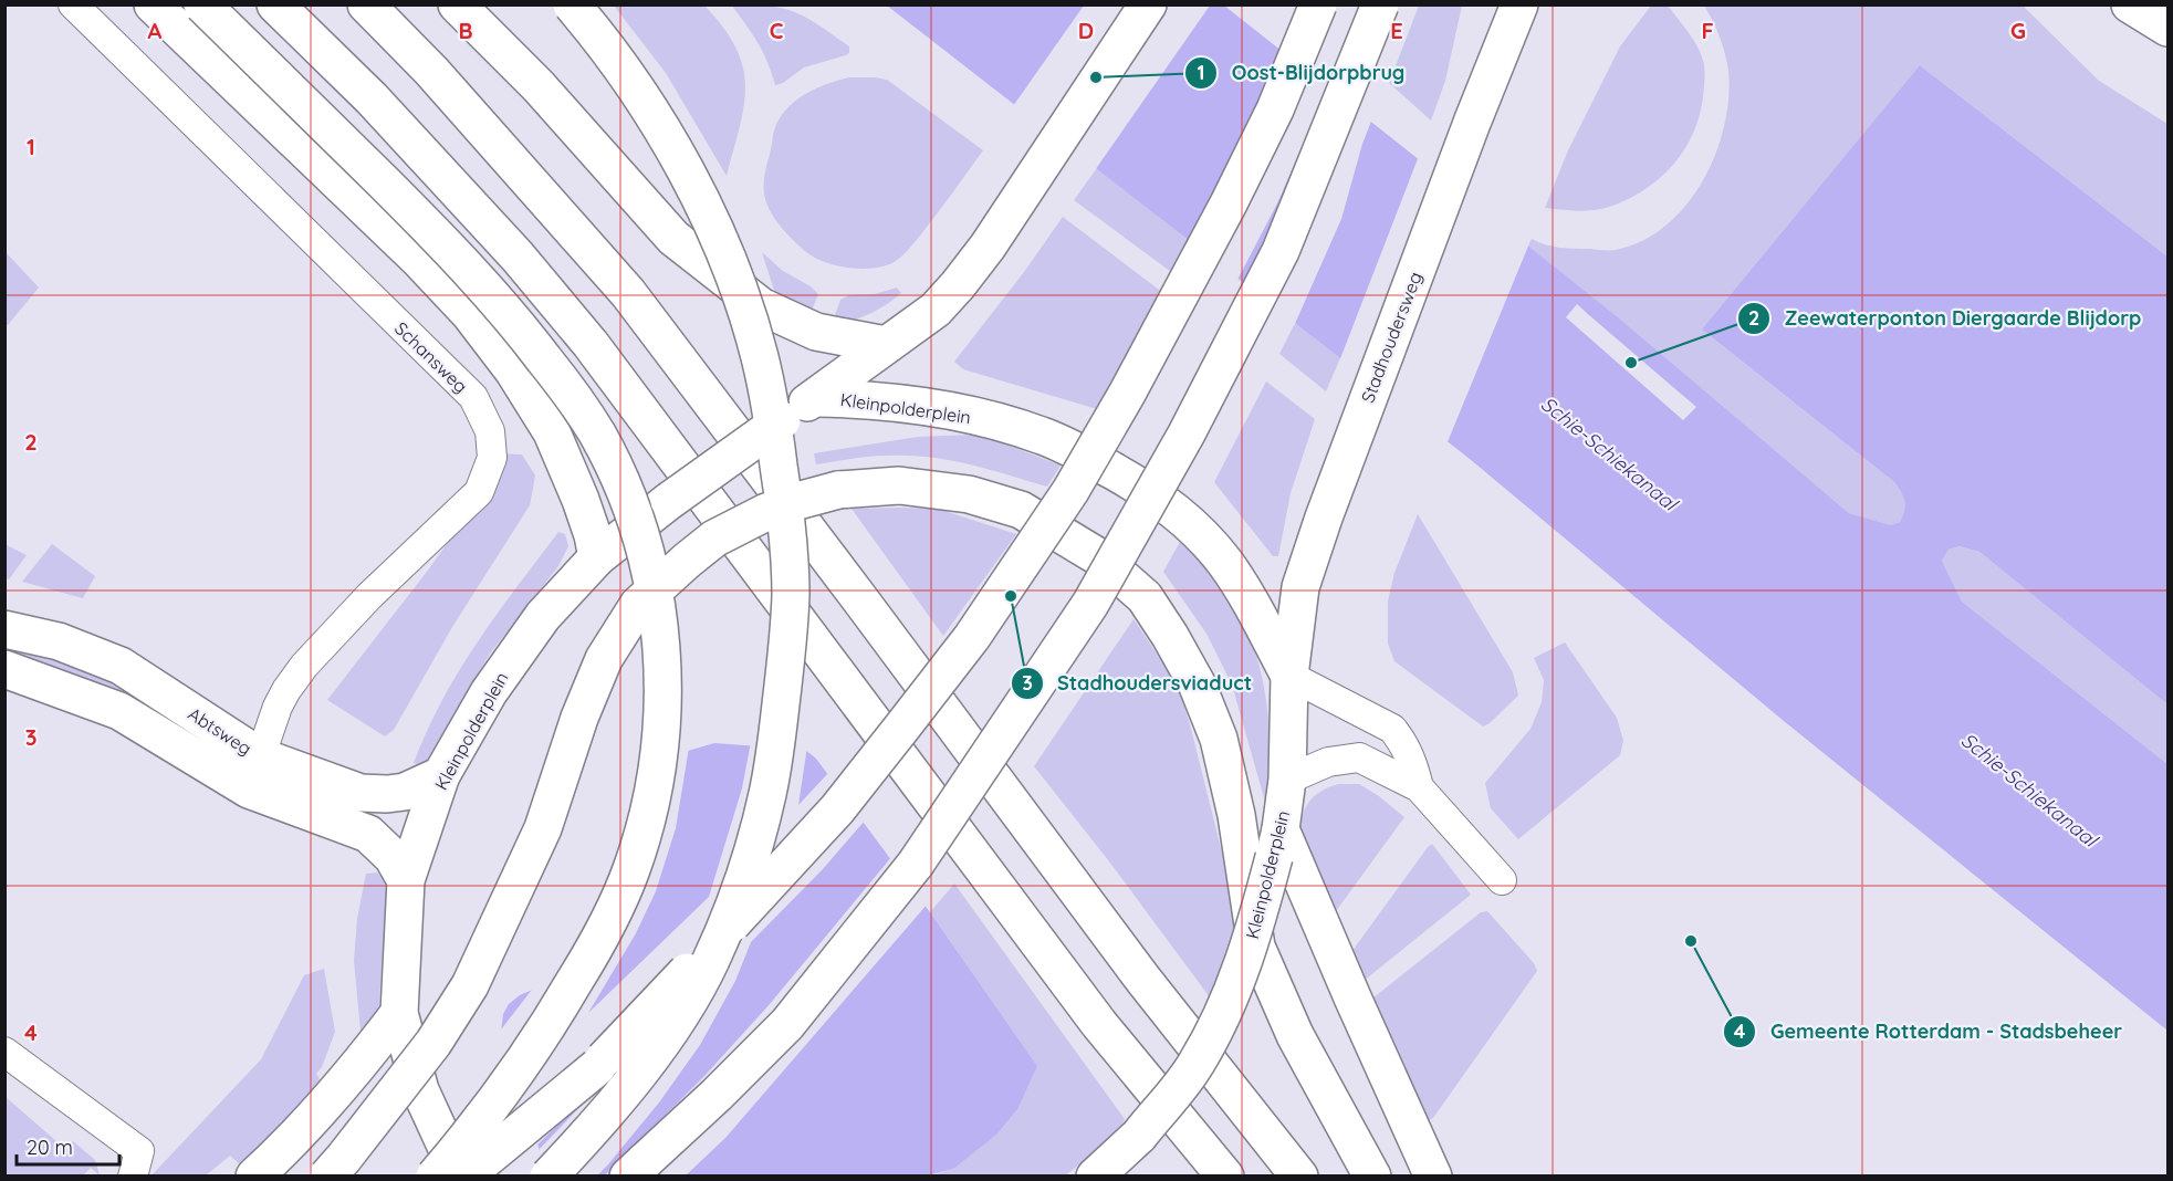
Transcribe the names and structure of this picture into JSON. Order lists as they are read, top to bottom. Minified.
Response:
{"streets":{"main road":["Stadhoudersweg","Kleinpolderplein","Abtsweg"],"street":["Schansweg"]},"crossings":[["Stadhoudersweg","Kleinpolderplein"],["Schansweg","Abtsweg"],["Kleinpolderplein","Abtsweg"]],"water":["Schie-Schiekanaal"],"places":["Oost-Blijdorpbrug","Zeewaterponton Diergaarde Blijdorp","Stadhoudersviaduct","Gemeente Rotterdam - Stadsbeheer"],"scale_bar":"20 m","grid":{"columns":["A","B","C","D","E","F","G"],"rows":["1","2","3","4"]}}
